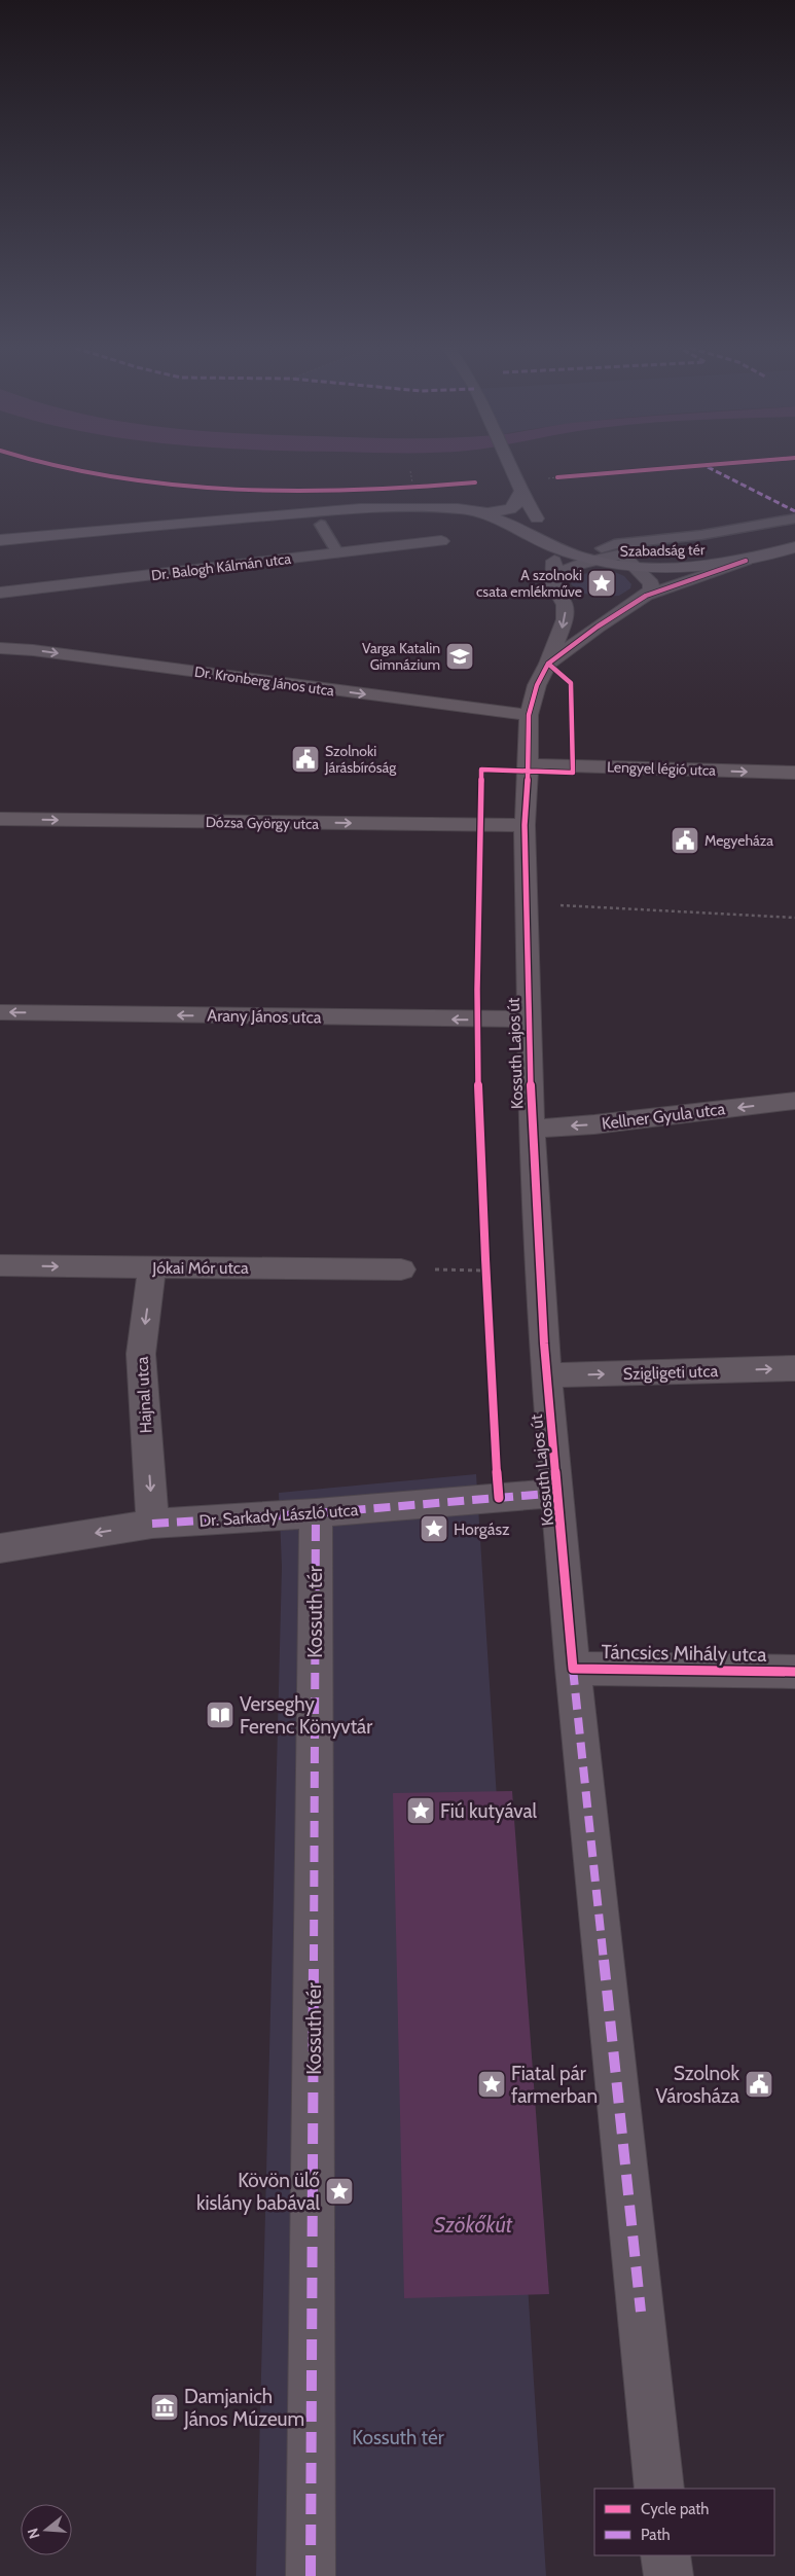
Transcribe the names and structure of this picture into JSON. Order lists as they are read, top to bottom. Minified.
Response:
{"streets":{"main road":["Szabadság tér"],"street":["Dr. Balogh Kálmán utca","Dr. Kronberg János utca","Lengyel légió utca","Dózsa György utca","Arany János utca","Kossuth Lajos út","Kellner Gyula utca","Jókai Mór utca","Szigligeti utca","Hajnal utca","Dr. Sarkady László utca","Kossuth tér","Táncsics Mihály utca"]},"crossings":[["Szabadság tér","Kossuth Lajos út"],["Dr. Kronberg János utca","Kossuth Lajos út"],["Lengyel légió utca","Kossuth Lajos út"],["Dózsa György utca","Kossuth Lajos út"],["Arany János utca","Kossuth Lajos út"],["Kossuth Lajos út","Kellner Gyula utca"],["Kossuth Lajos út","Szigligeti utca"],["Kossuth Lajos út","Dr. Sarkady László utca"],["Kossuth Lajos út","Táncsics Mihály utca"],["Jókai Mór utca","Hajnal utca"],["Hajnal utca","Dr. Sarkady László utca"],["Dr. Sarkady László utca","Kossuth tér"]],"one_way":["Dr. Kronberg János utca","Lengyel légió utca","Dózsa György utca","Arany János utca","Kellner Gyula utca","Jókai Mór utca","Szigligeti utca","Hajnal utca"],"water":["Szökőkút"],"parks":["Kossuth tér"],"places":{"place":["A szolnoki csata emlékműve","Horgász","Fiú kutyával","Fiatal pár farmerban","Kövön ülő kislány babával"],"school or university":["Varga Katalin Gimnázium"],"public building":["Szolnoki Járásbíróság","Megyeháza","Szolnok Városháza"],"library":["Verseghy Ferenc Könyvtár"],"museum":["Damjanich János Múzeum"]},"legend":["Cycle path","Path"],"north":"left"}
